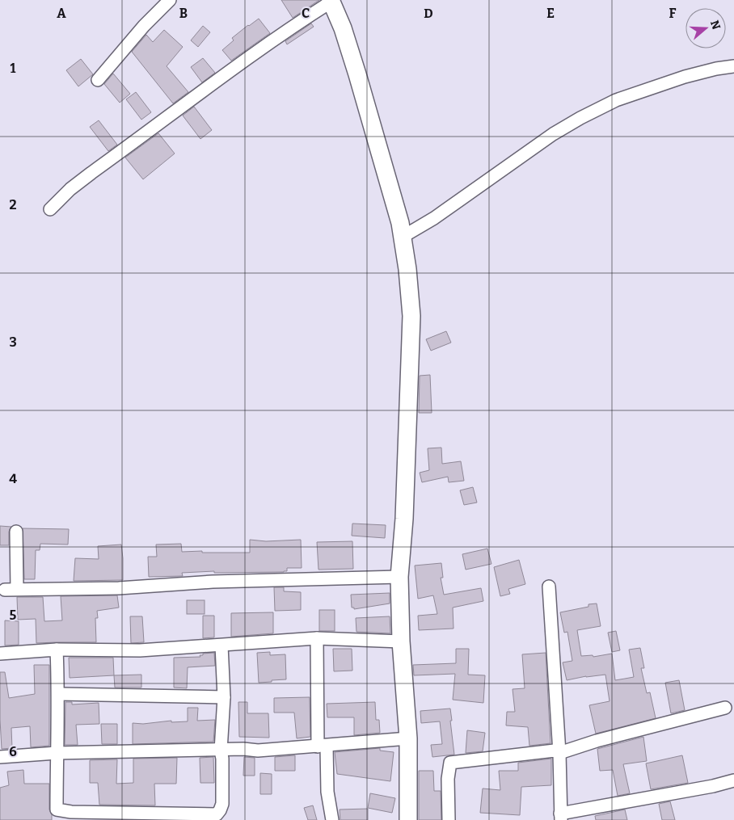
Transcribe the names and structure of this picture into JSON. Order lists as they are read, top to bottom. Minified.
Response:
{"north":"right","grid":{"columns":["A","B","C","D","E","F"],"rows":["1","2","3","4","5","6"]}}
